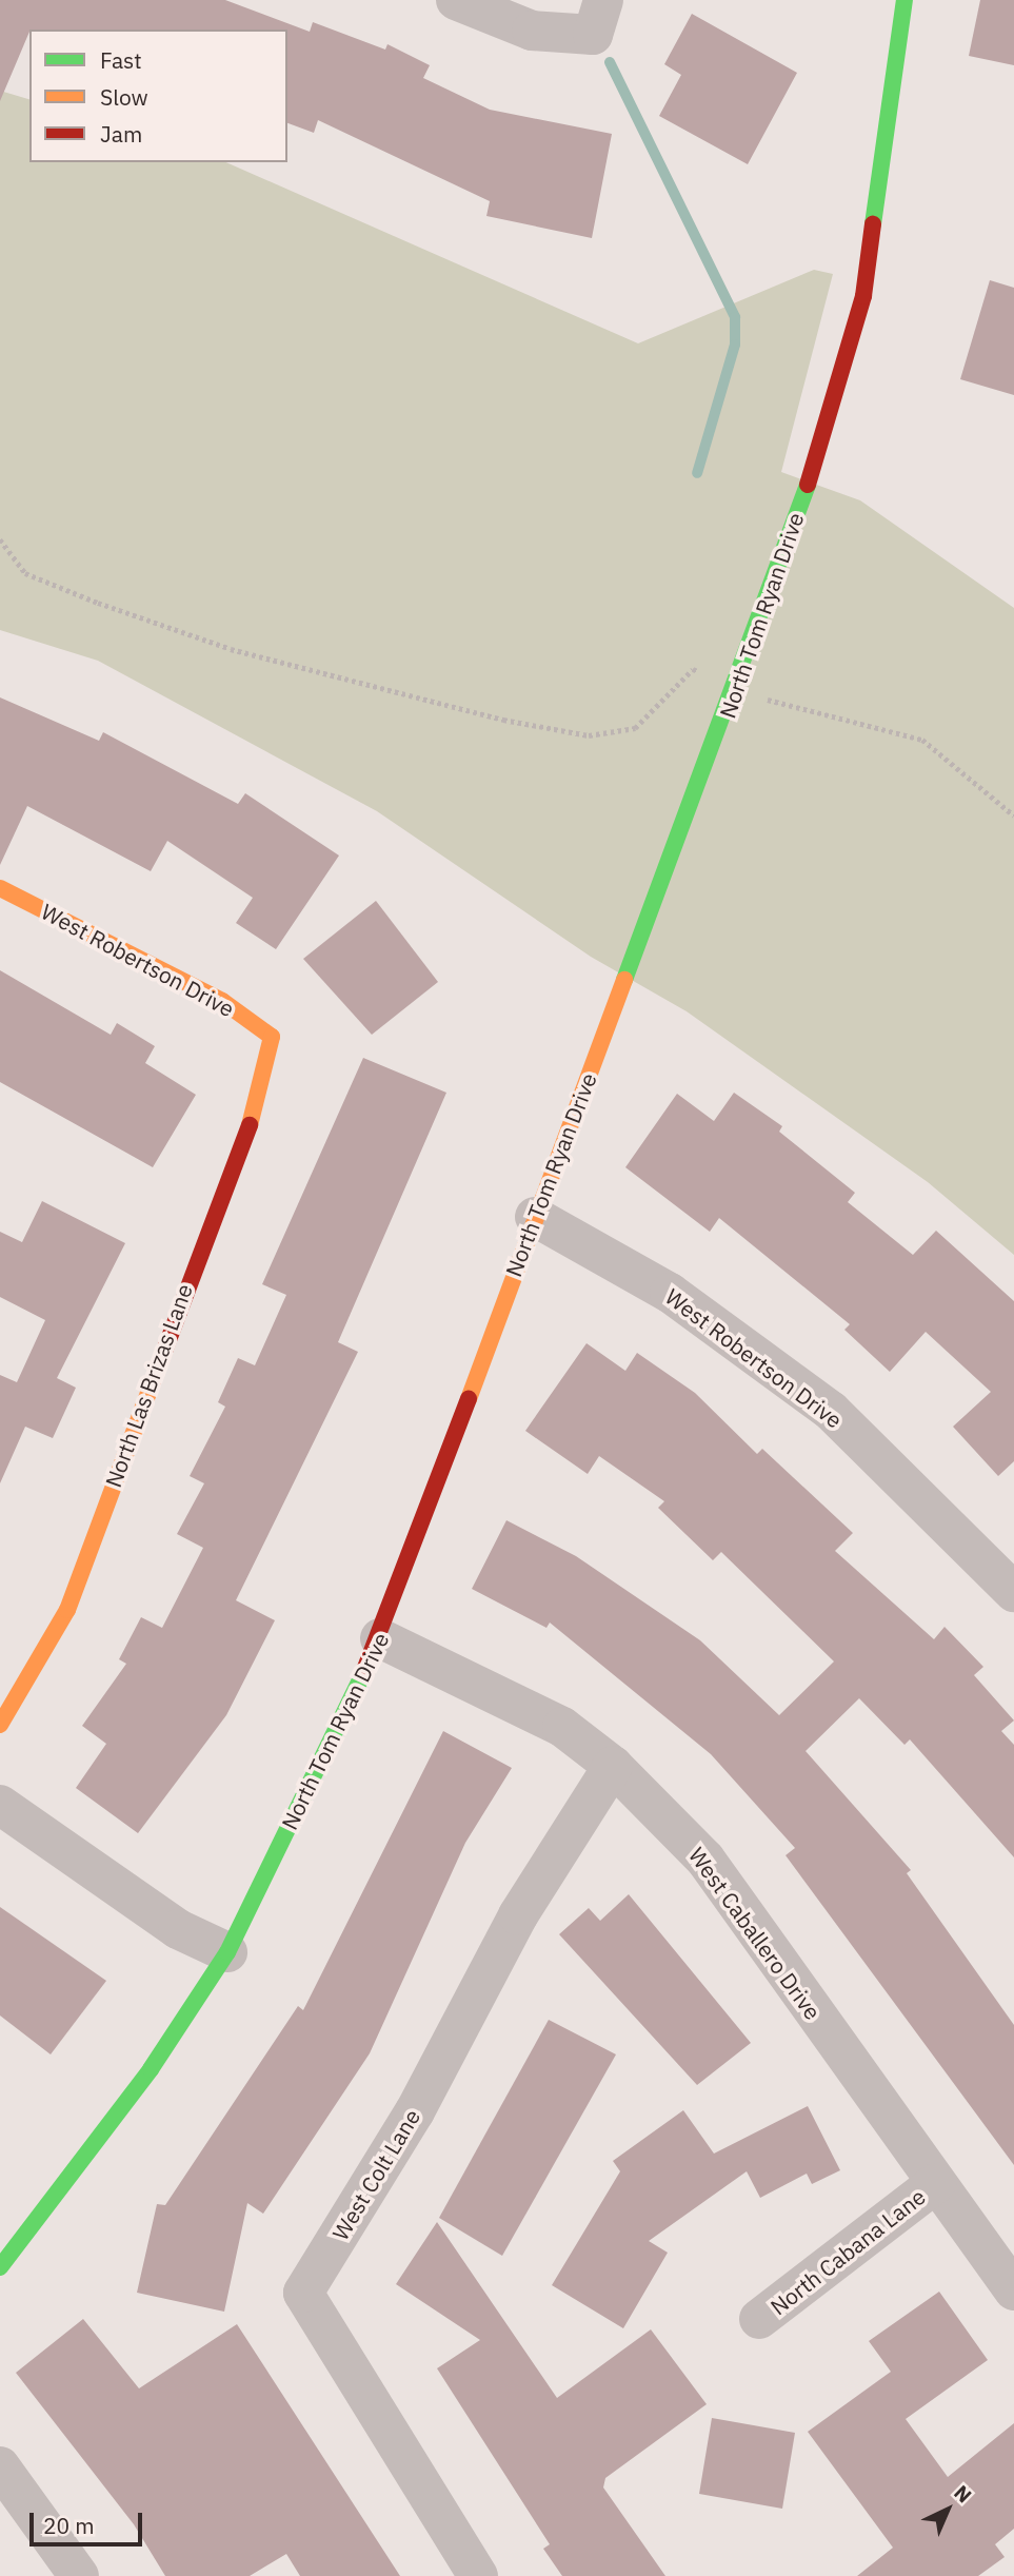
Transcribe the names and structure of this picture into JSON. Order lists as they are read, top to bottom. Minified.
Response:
{"streets":{"street":["North Tom Ryan Drive","West Robertson Drive","North Las Brizas Lane","West Caballero Drive","West Colt Lane","North Cabana Lane"]},"crossings":[["North Tom Ryan Drive","West Robertson Drive"],["North Tom Ryan Drive","West Caballero Drive"],["West Robertson Drive","North Las Brizas Lane"],["West Caballero Drive","West Colt Lane"],["West Caballero Drive","North Cabana Lane"]],"legend":["Fast","Slow","Jam"],"scale_bar":"20 m","north":"top right"}
